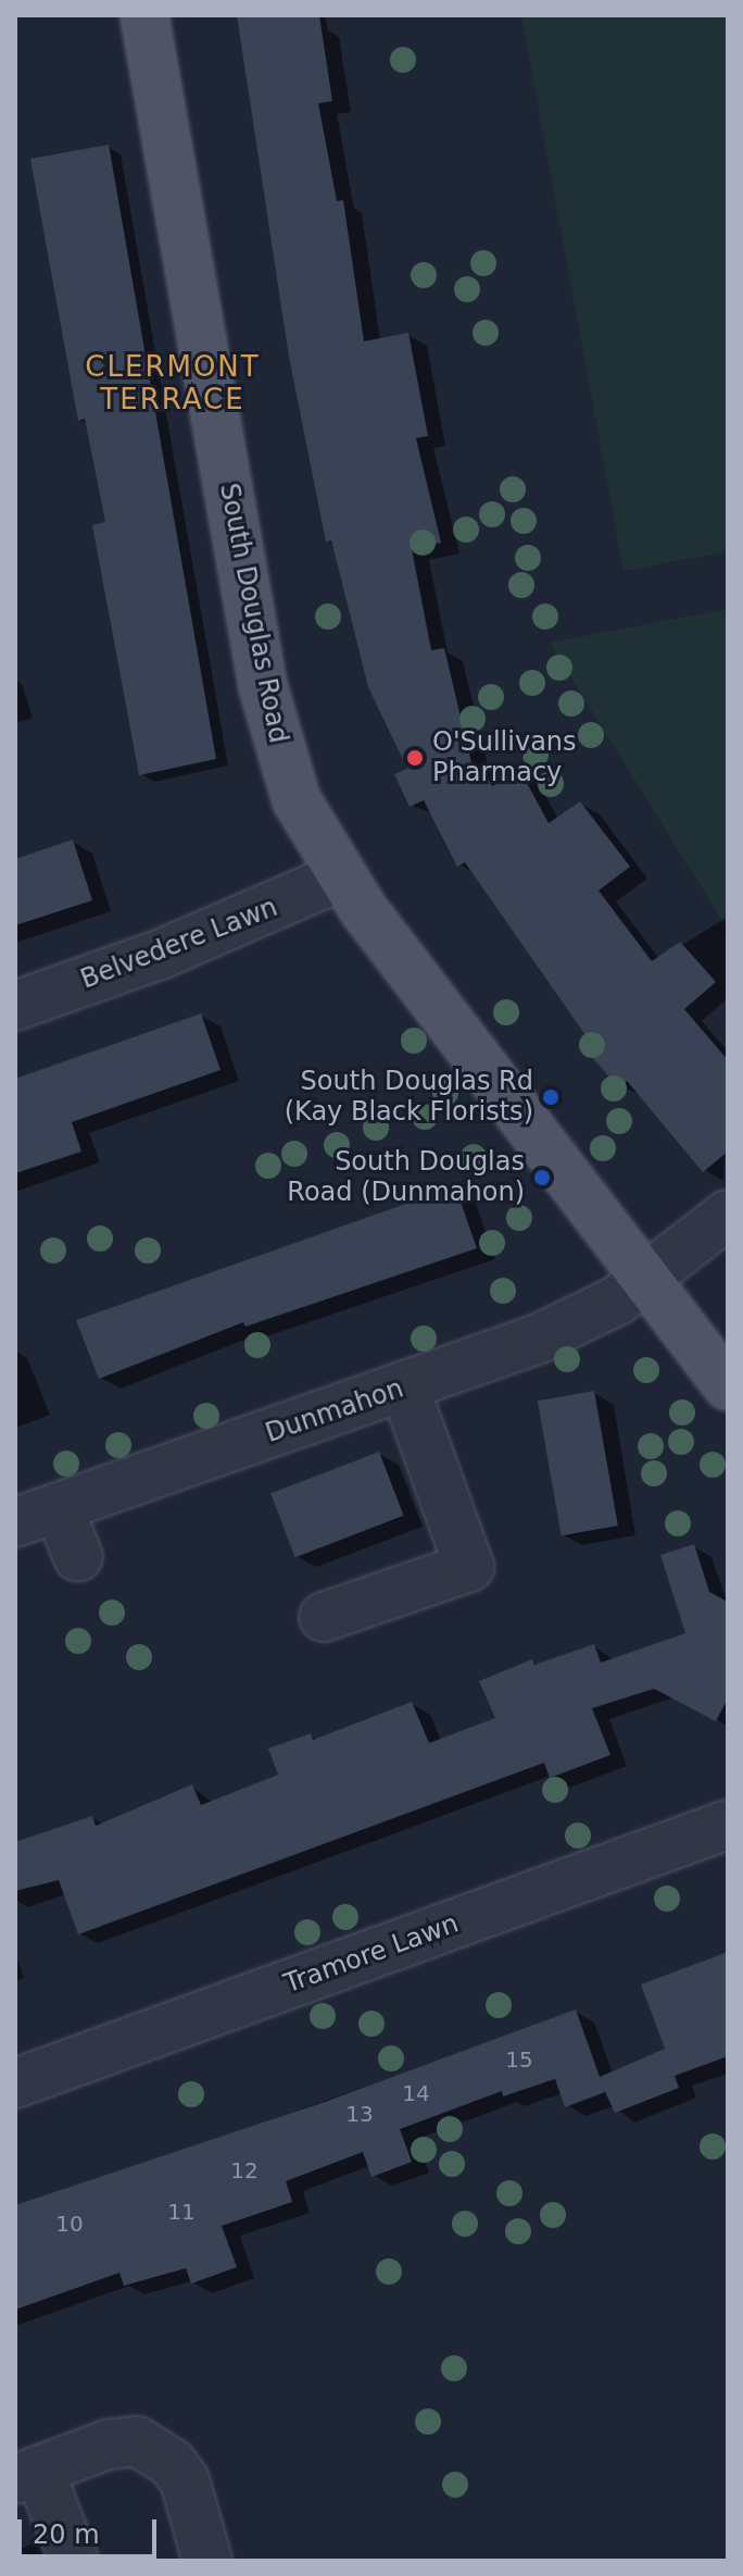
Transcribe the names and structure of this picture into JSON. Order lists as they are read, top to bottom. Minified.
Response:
{"streets":{"main road":["South Douglas Road"],"street":["Belvedere Lawn","Dunmahon","Tramore Lawn"]},"crossings":[["South Douglas Road","Belvedere Lawn"],["South Douglas Road","Dunmahon"]],"districts":["CLERMONT TERRACE"],"places":["O'Sullivans Pharmacy","South Douglas Rd (Kay Black Florists)","South Douglas Road (Dunmahon)"],"house_numbers":["15","14","13","12","11","10"],"scale_bar":"20 m"}
